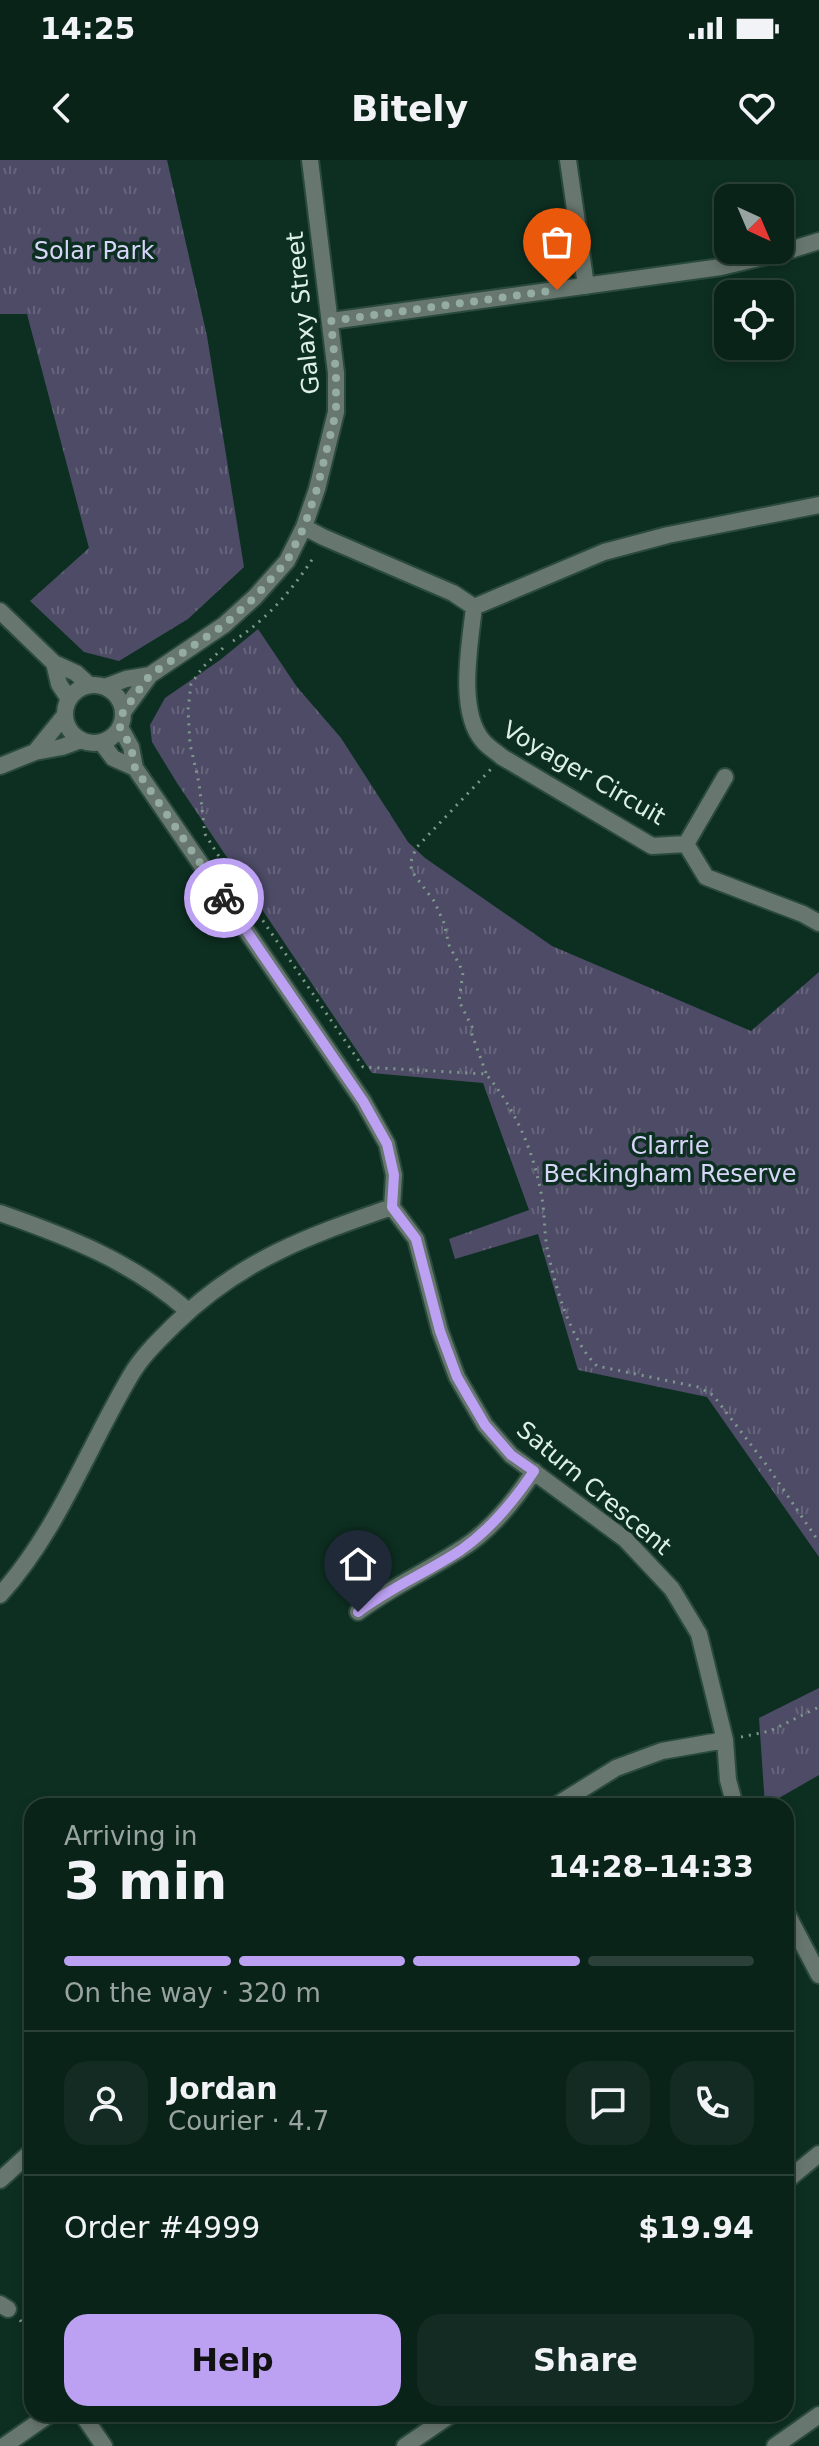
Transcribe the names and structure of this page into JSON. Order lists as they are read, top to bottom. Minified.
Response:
{"streets":{"street":["Galaxy Street","Voyager Circuit","Saturn Crescent"]},"parks":["Solar Park","Clarrie Beckingham Reserve"],"north":"bottom right","page":{"status":"14:25","header":"Bitely","heading":["3 min","Arriving in","14:28–14:33"],"panel":["Jordan","Courier · 4.7","Order #4999","$19.94"],"bar":"On the way · 320 m","buttons":["Help","Share"]}}
